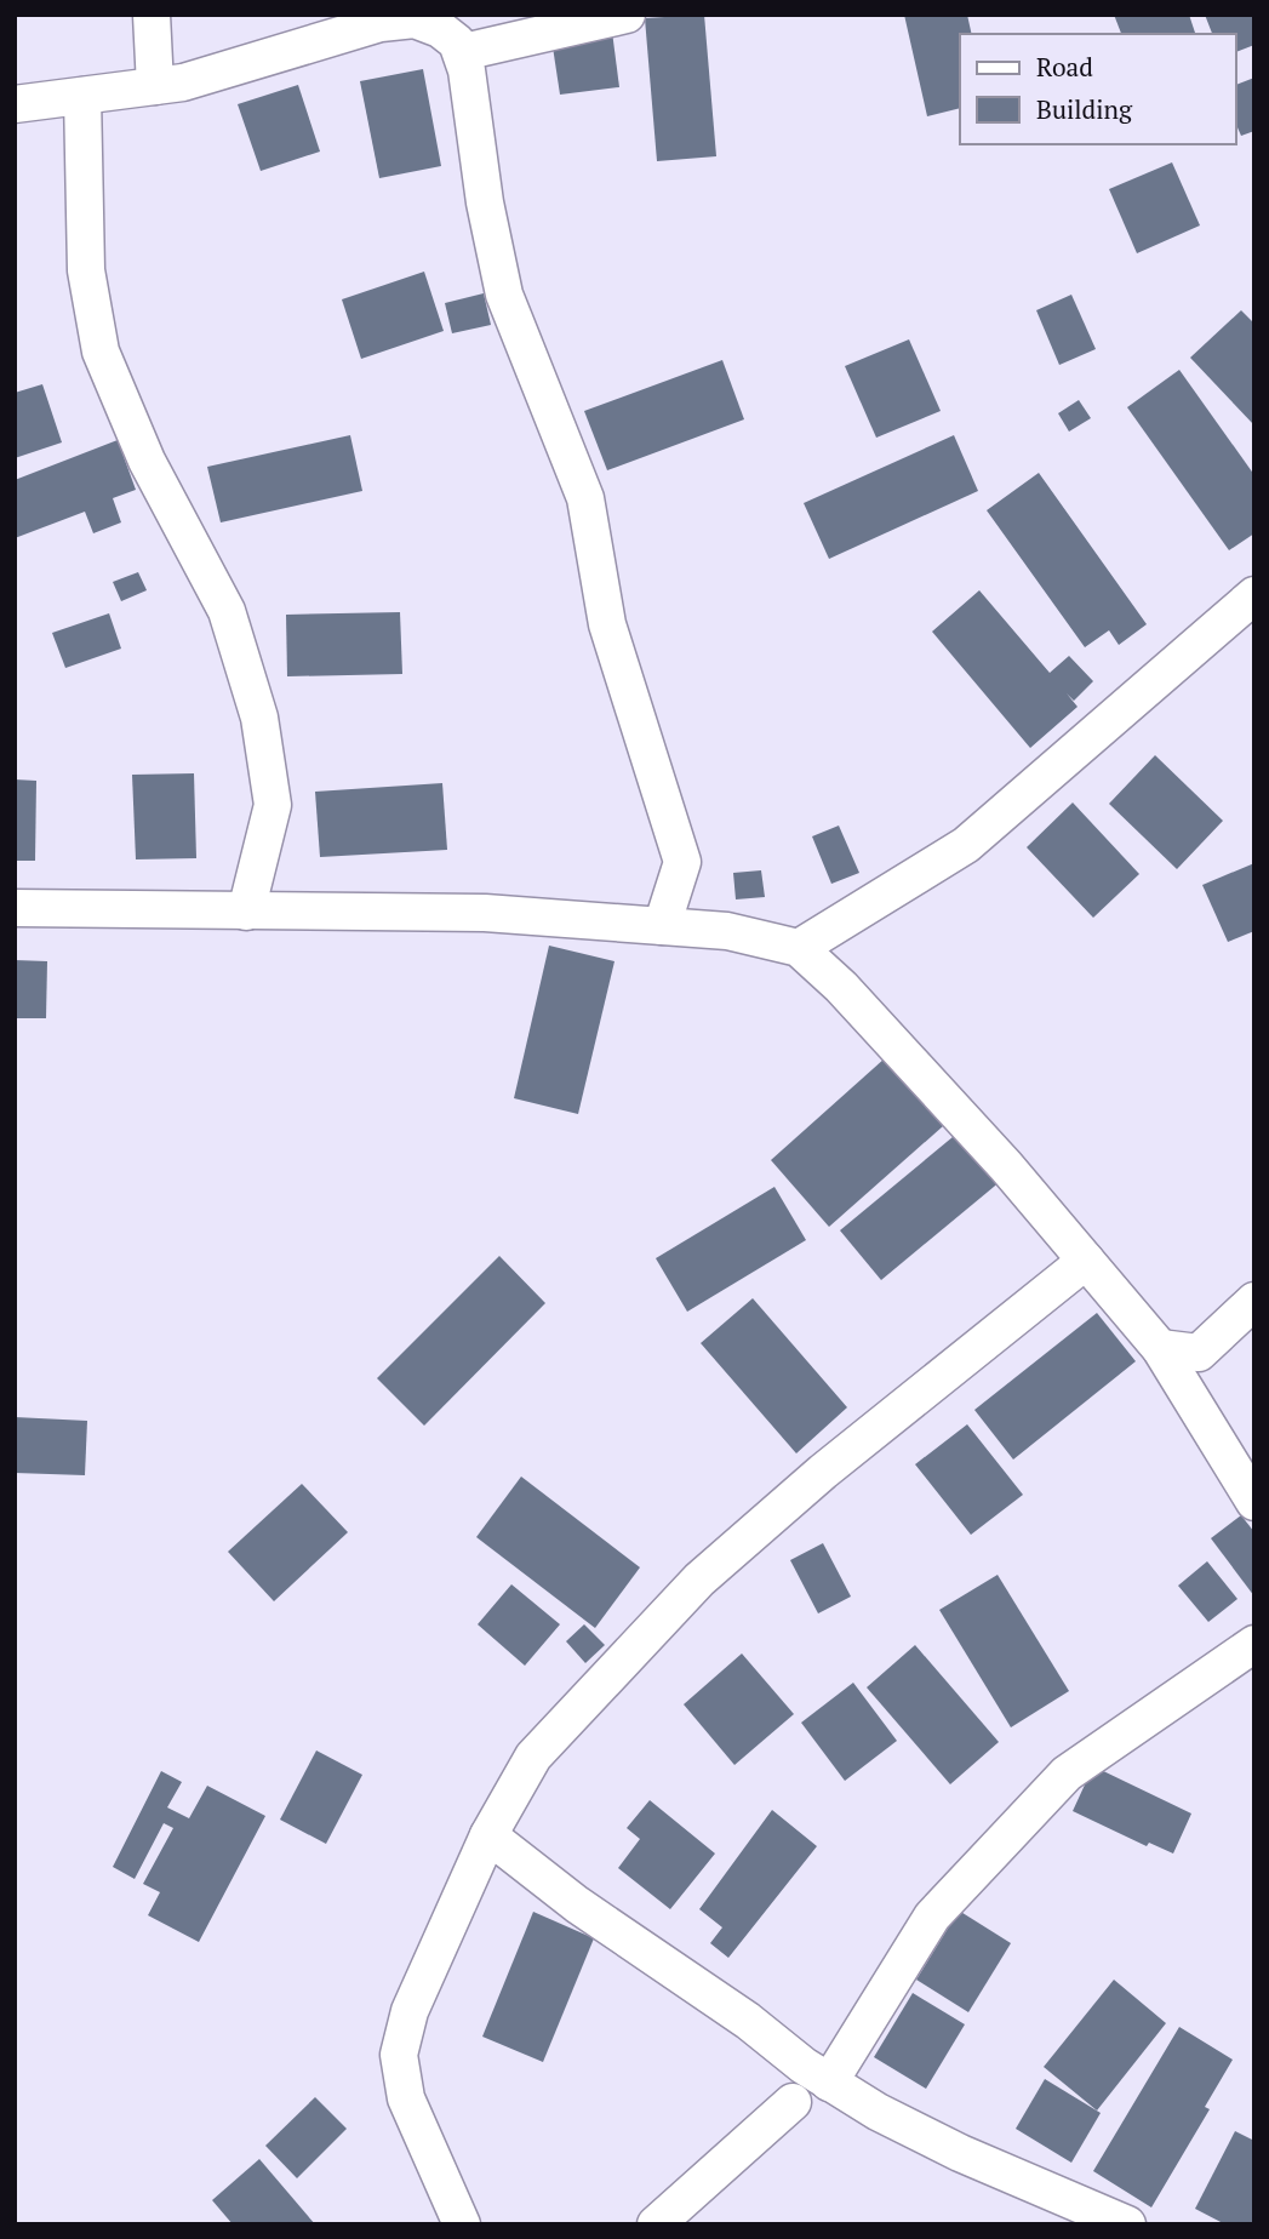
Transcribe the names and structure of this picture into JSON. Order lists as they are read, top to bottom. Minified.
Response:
{"legend":["Road","Building"]}
